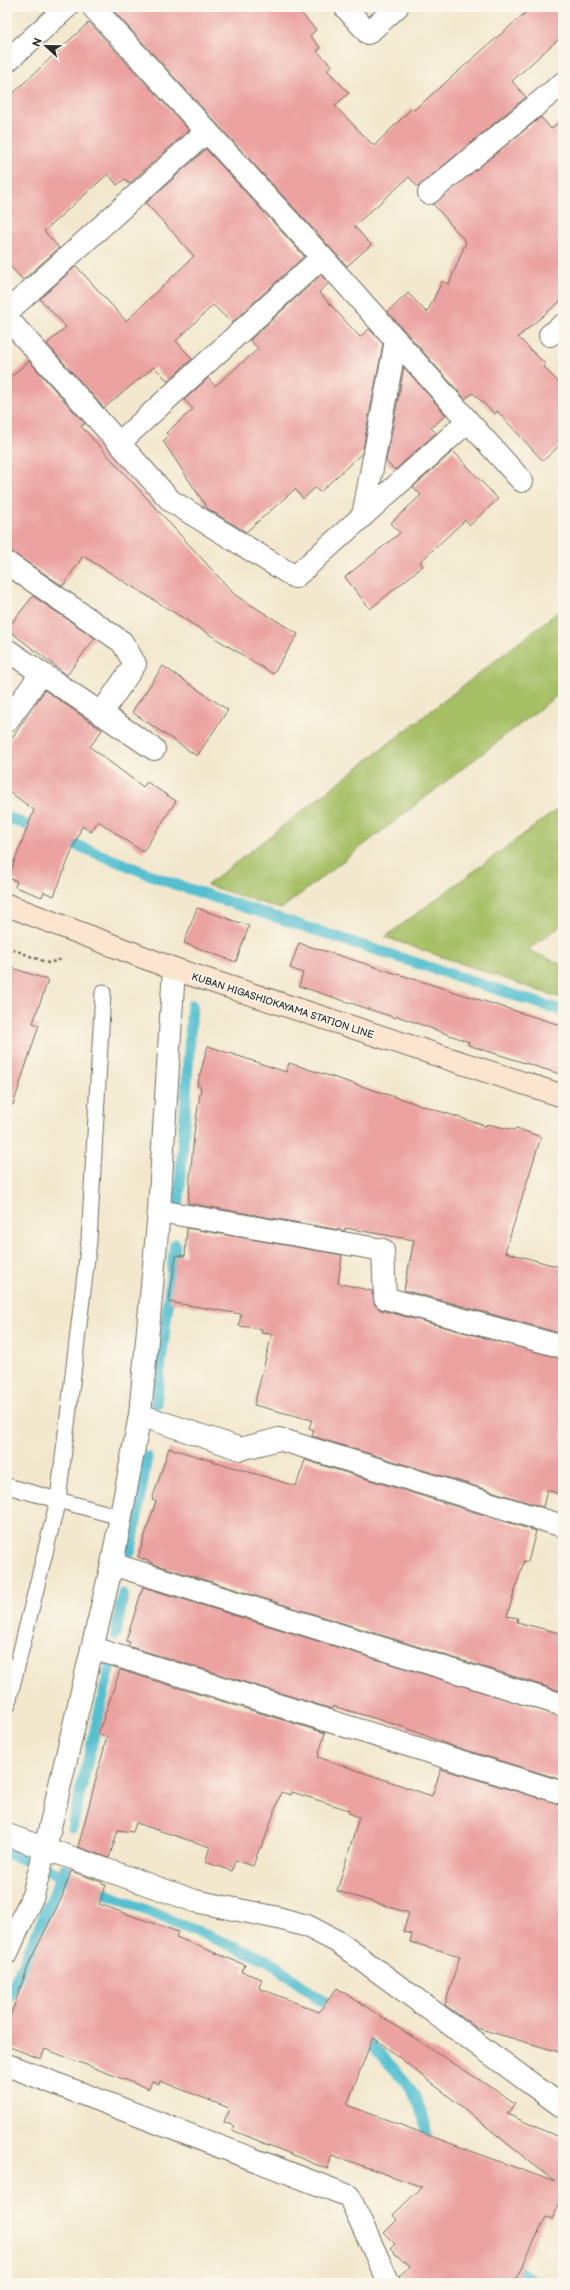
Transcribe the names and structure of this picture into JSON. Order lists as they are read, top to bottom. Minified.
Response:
{"streets":{"main road":["KUBAN HIGASHIOKAYAMA STATION LINE"]},"north":"left"}
